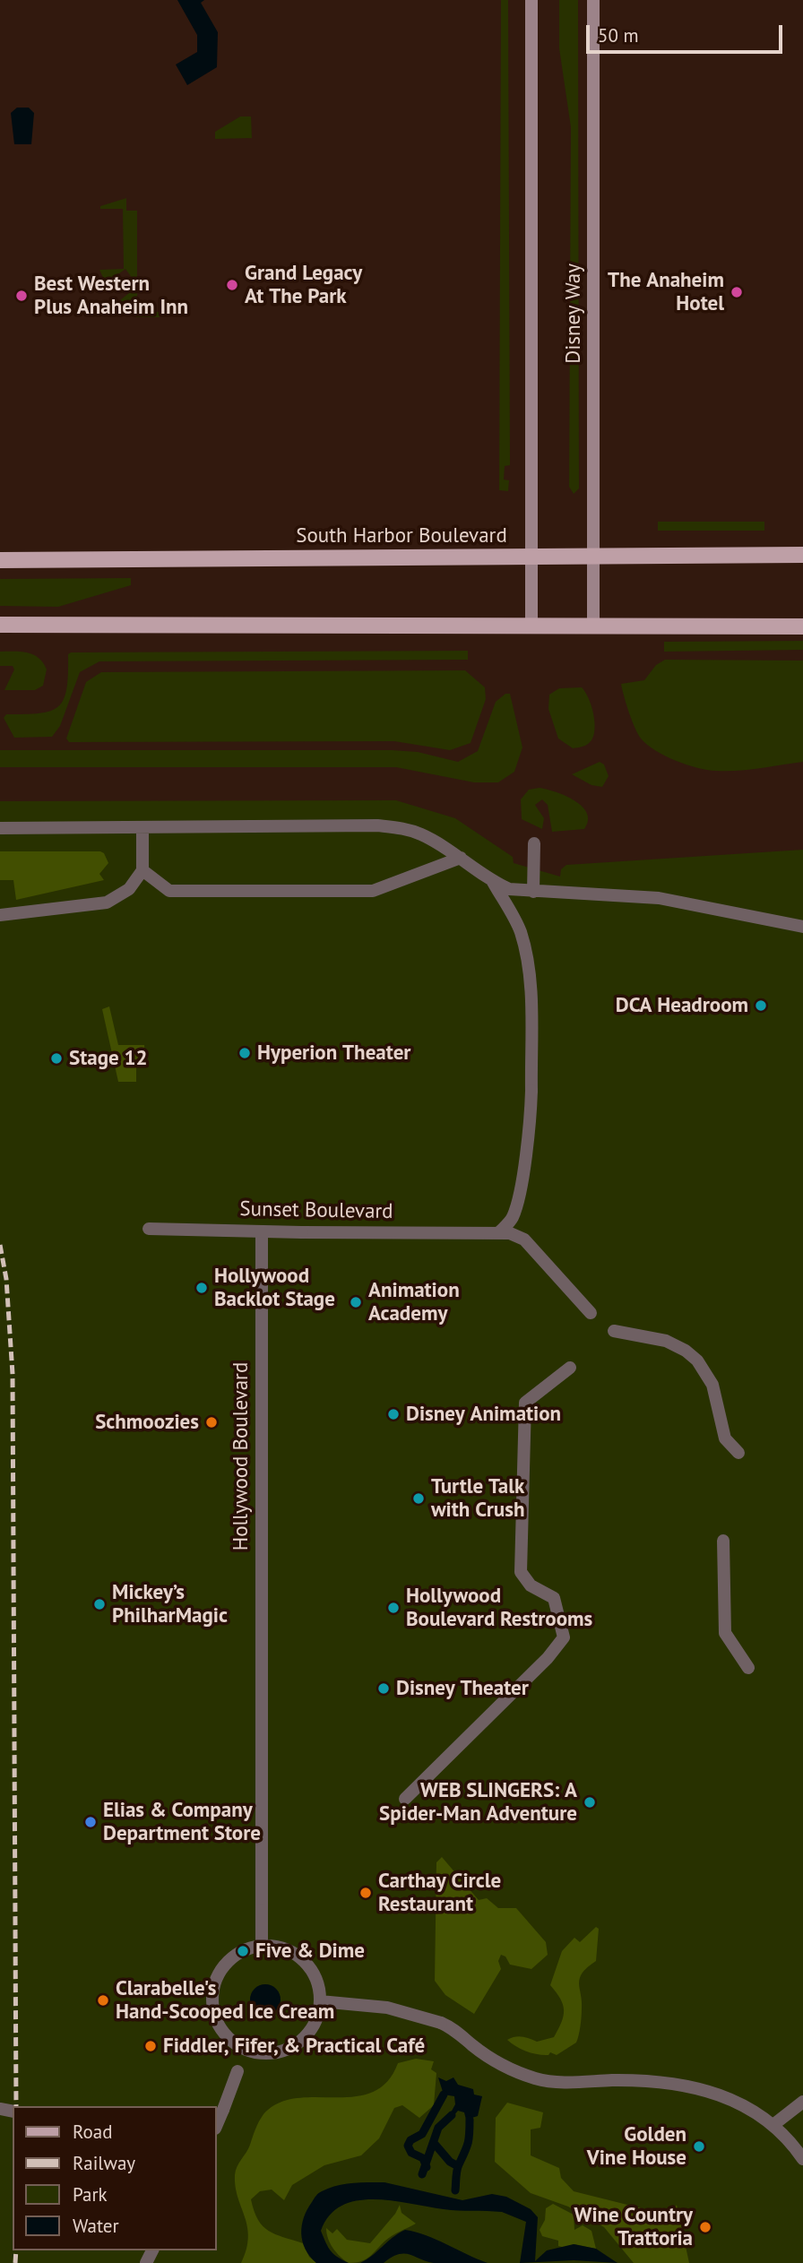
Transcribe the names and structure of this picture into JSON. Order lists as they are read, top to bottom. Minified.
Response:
{"streets":{"main road":["Disney Way","South Harbor Boulevard"],"street":["Sunset Boulevard","Hollywood Boulevard"]},"crossings":[["Disney Way","South Harbor Boulevard"],["Sunset Boulevard","Hollywood Boulevard"]],"places":["Grand Legacy At The Park","The Anaheim Hotel","Best Western Plus Anaheim Inn","DCA Headroom","Hyperion Theater","Stage 12","Hollywood Backlot Stage","Animation Academy","Disney Animation","Schmoozies","Turtle Talk with Crush","Mickey’s PhilharMagic","Hollywood Boulevard Restrooms","Disney Theater","WEB SLINGERS: A Spider-Man Adventure","Elias & Company Department Store","Carthay Circle Restaurant","Five & Dime","Clarabelle's Hand-Scooped Ice Cream","Fiddler, Fifer, & Practical Café","Golden Vine House","Wine Country Trattoria"],"legend":["Road","Railway","Park","Water"],"scale_bar":"50 m"}
